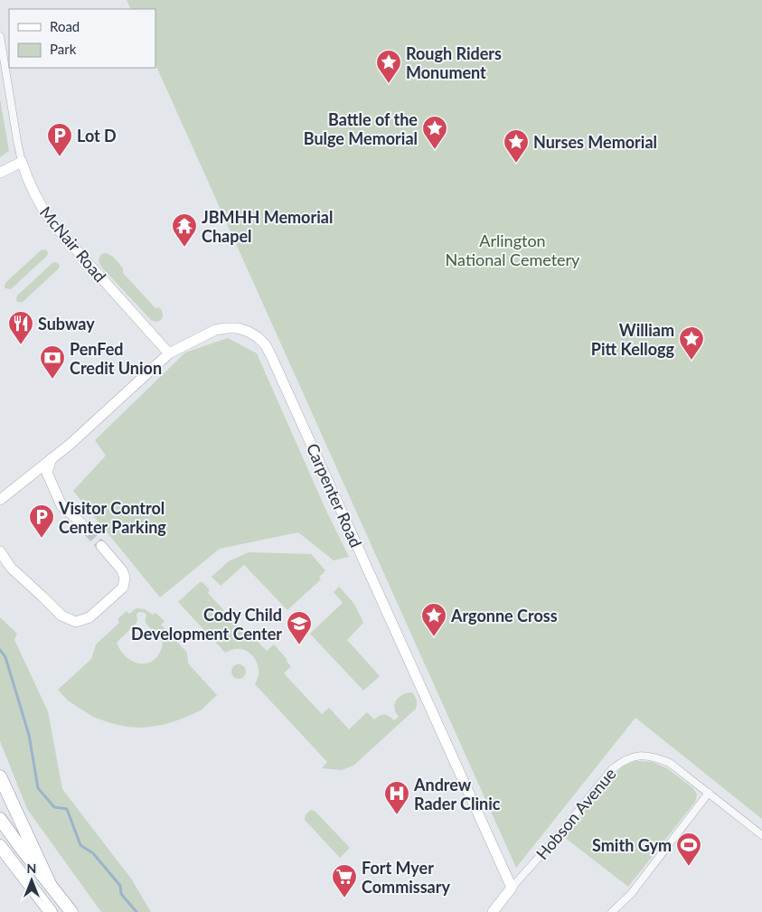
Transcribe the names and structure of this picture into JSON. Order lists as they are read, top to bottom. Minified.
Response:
{"streets":{"street":["McNair Road","Carpenter Road","Hobson Avenue"]},"crossings":[["McNair Road","Carpenter Road"],["Carpenter Road","Hobson Avenue"]],"parks":["Arlington National Cemetery"],"places":{"place":["Rough Riders Monument","Battle of the Bulge Memorial","Nurses Memorial","William Pitt Kellogg","Argonne Cross"],"parking":["Lot D","Visitor Control Center Parking"],"temple":["JBMHH Memorial Chapel"],"restaurant":["Subway"],"bank":["PenFed Credit Union"],"school or university":["Cody Child Development Center"],"hospital":["Andrew Rader Clinic"],"sports":["Smith Gym"],"supermarket":["Fort Myer Commissary"]},"legend":["Road","Park"],"north":"top"}
